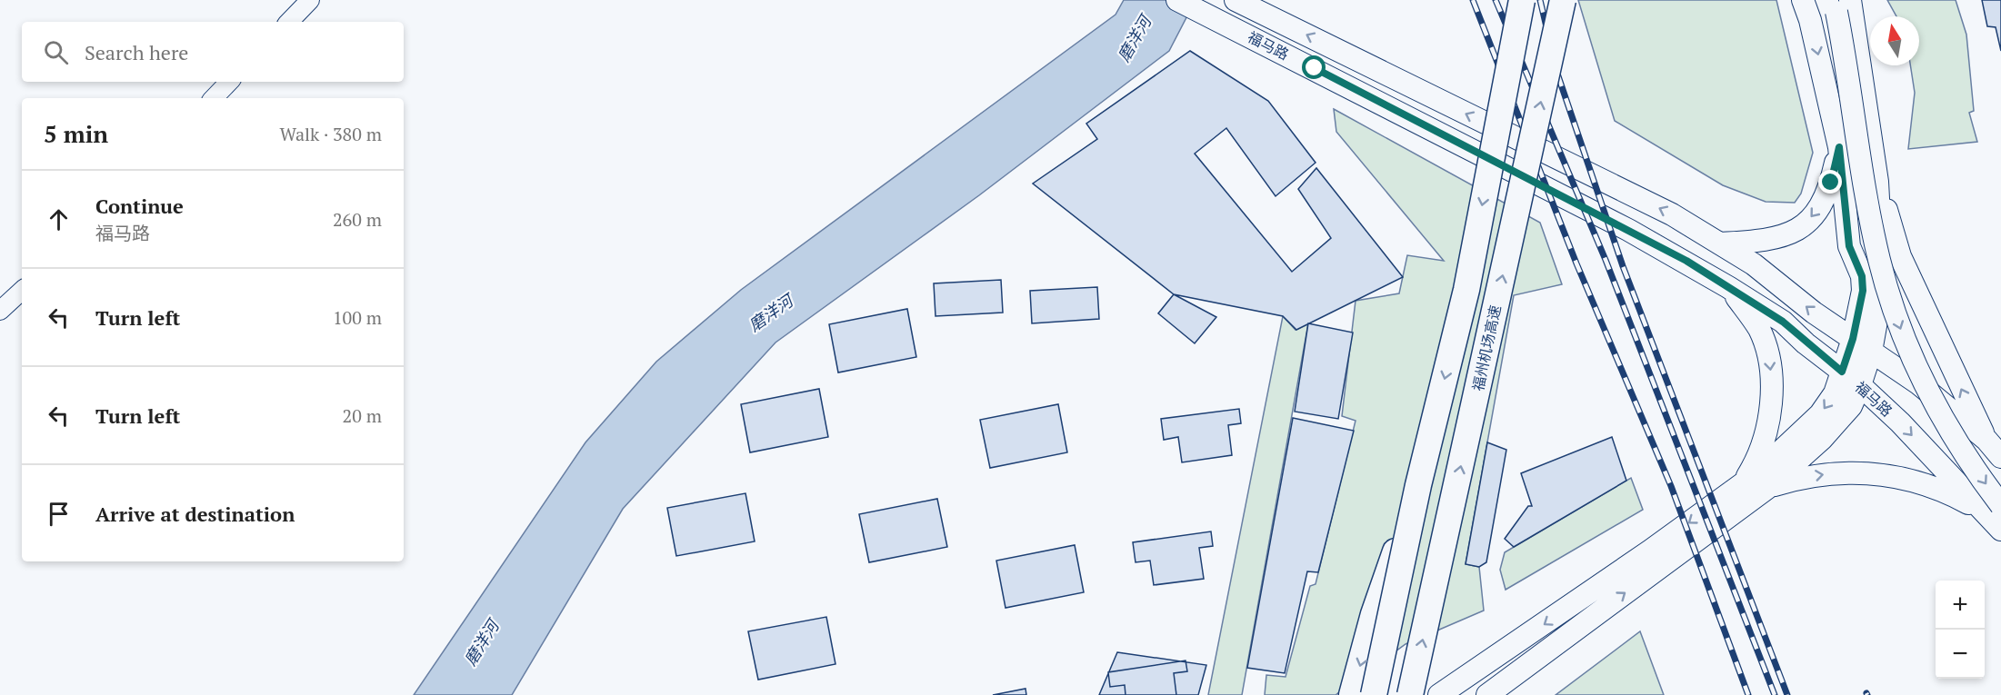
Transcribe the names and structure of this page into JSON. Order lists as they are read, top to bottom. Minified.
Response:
{"streets":{"highway":["福州机场高速"],"main road":["福马路"]},"water":["磨洋河"],"north":"top","page":{"search":"Search here","heading":["5 min","Walk · 380 m"],"list":[["Continue","福马路","260 m"],["Turn left","100 m"],["Turn left","20 m"],"Arrive at destination"],"map_buttons":["+","−"]}}
